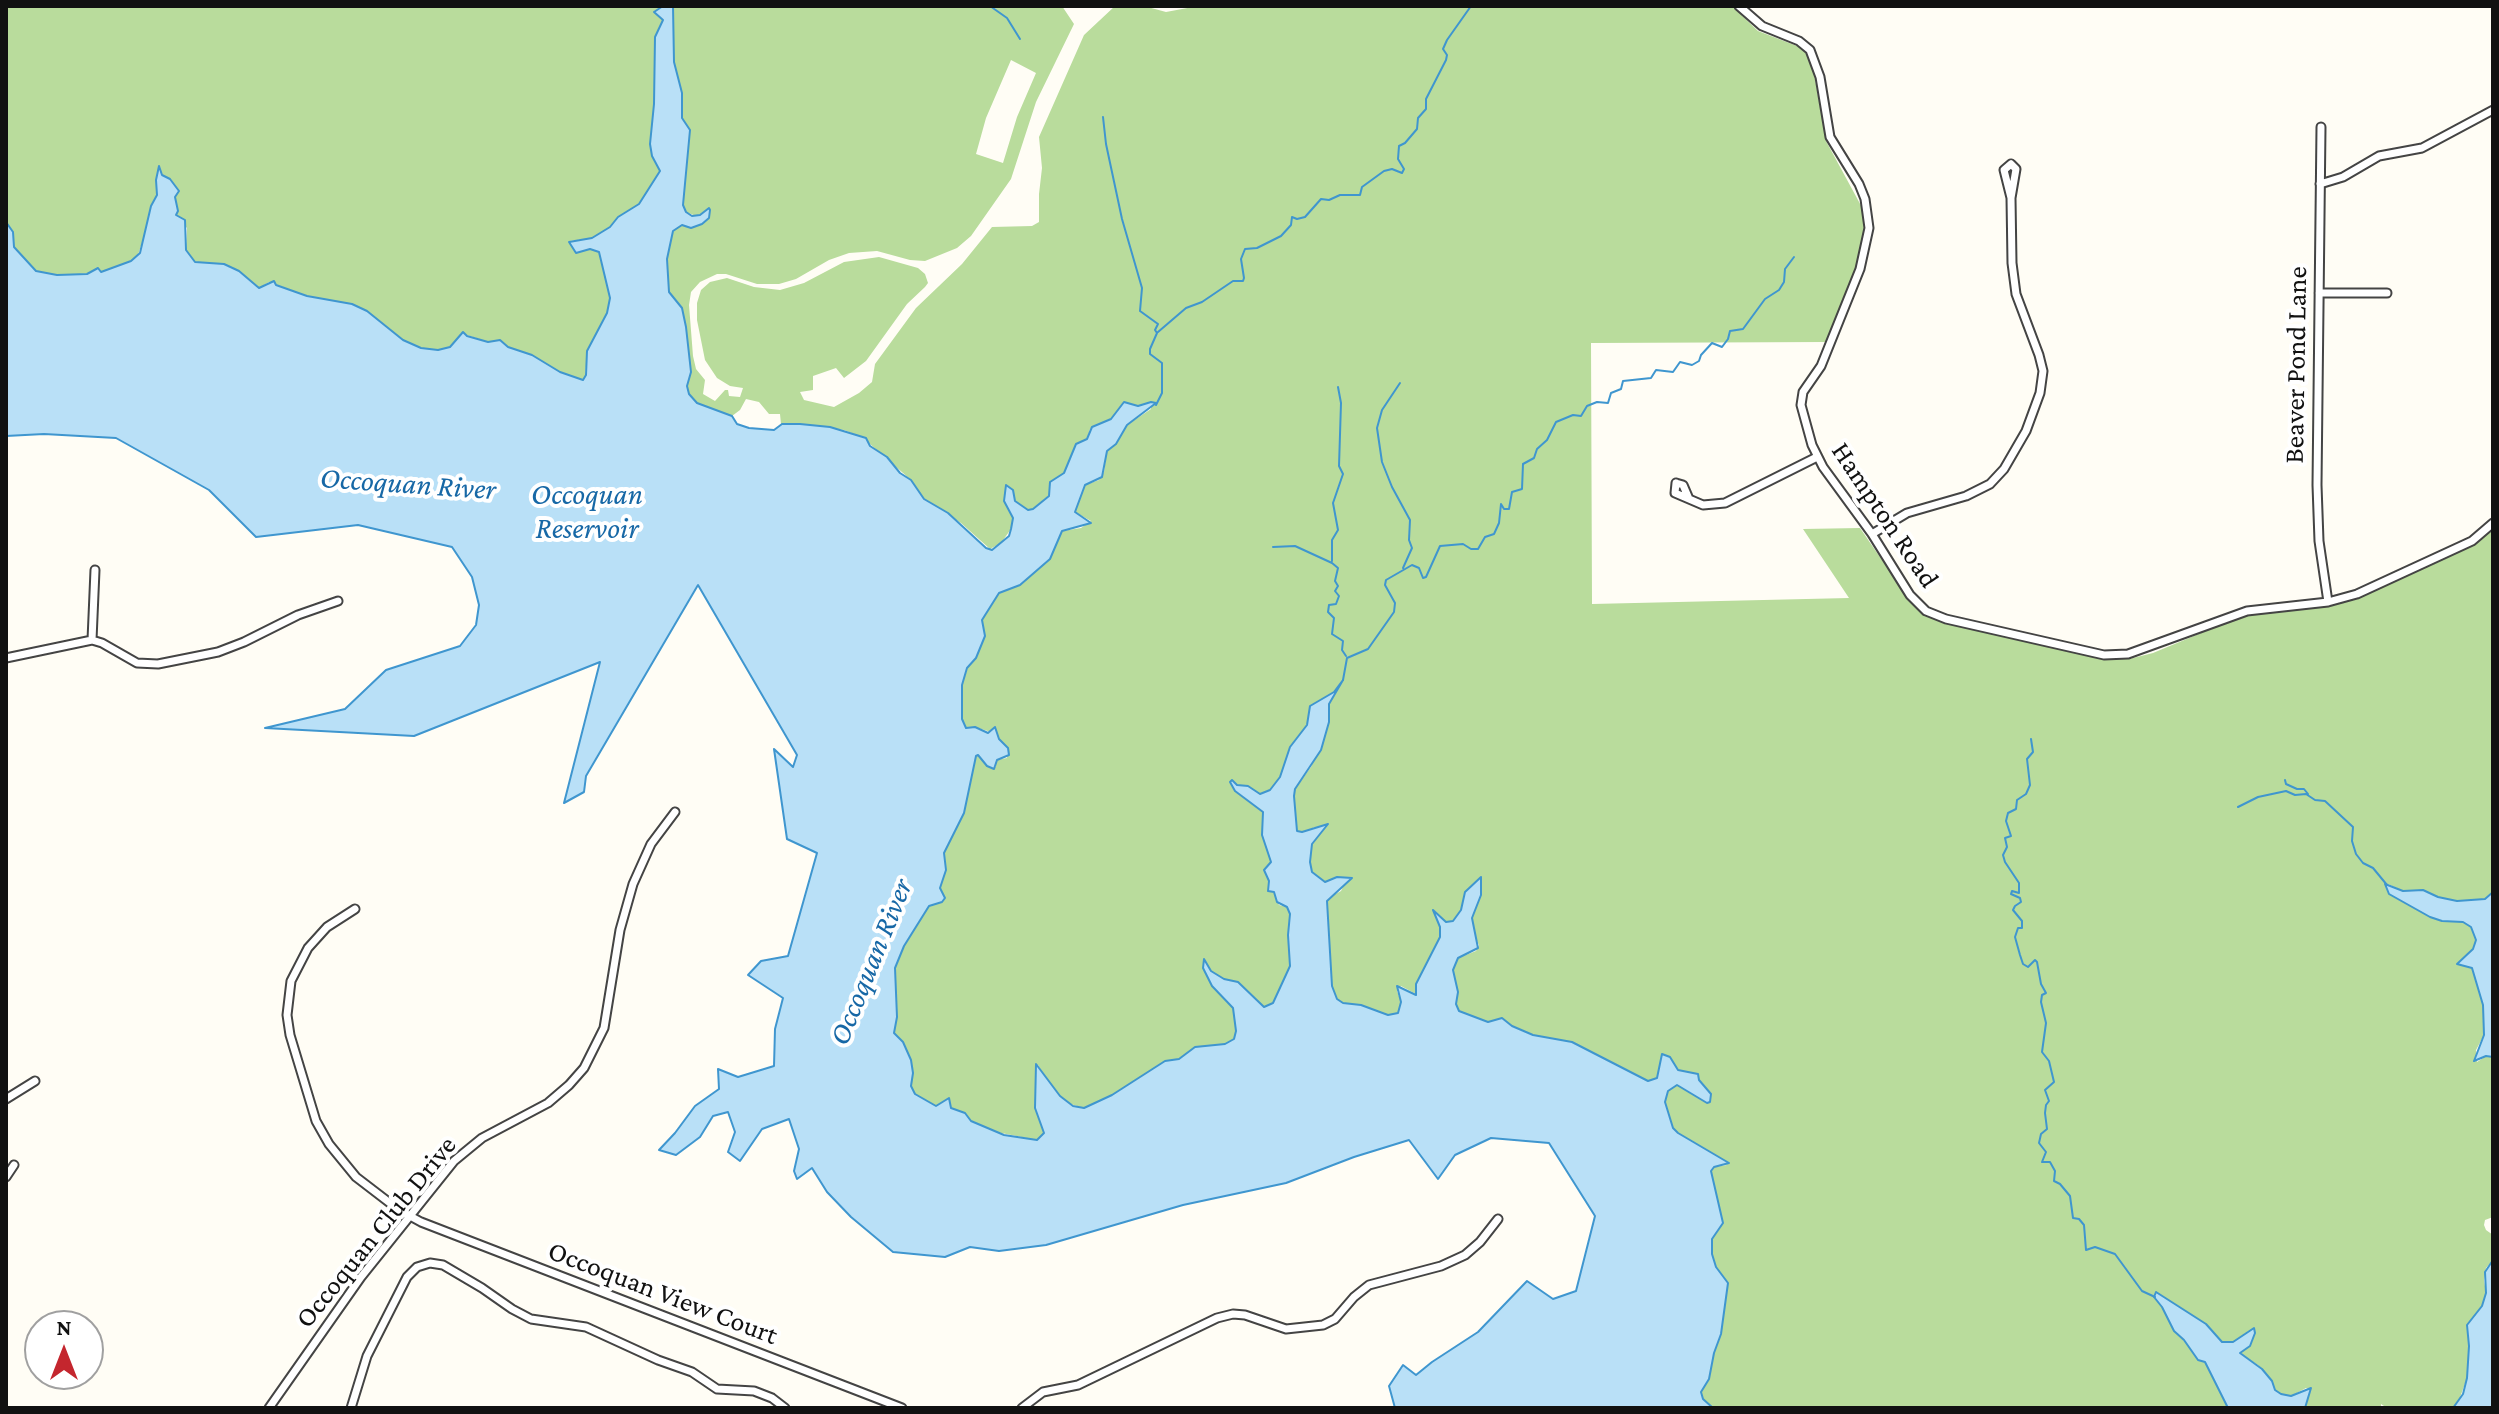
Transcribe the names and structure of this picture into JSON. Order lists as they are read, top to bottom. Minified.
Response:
{"streets":{"street":["Beaver Pond Lane","Hampton Road","Occoquan Club Drive","Occoquan View Court"]},"crossings":[["Beaver Pond Lane","Hampton Road"],["Occoquan Club Drive","Occoquan View Court"]],"water":["Occoquan River","Occoquan Reservoir"],"north":"top"}
